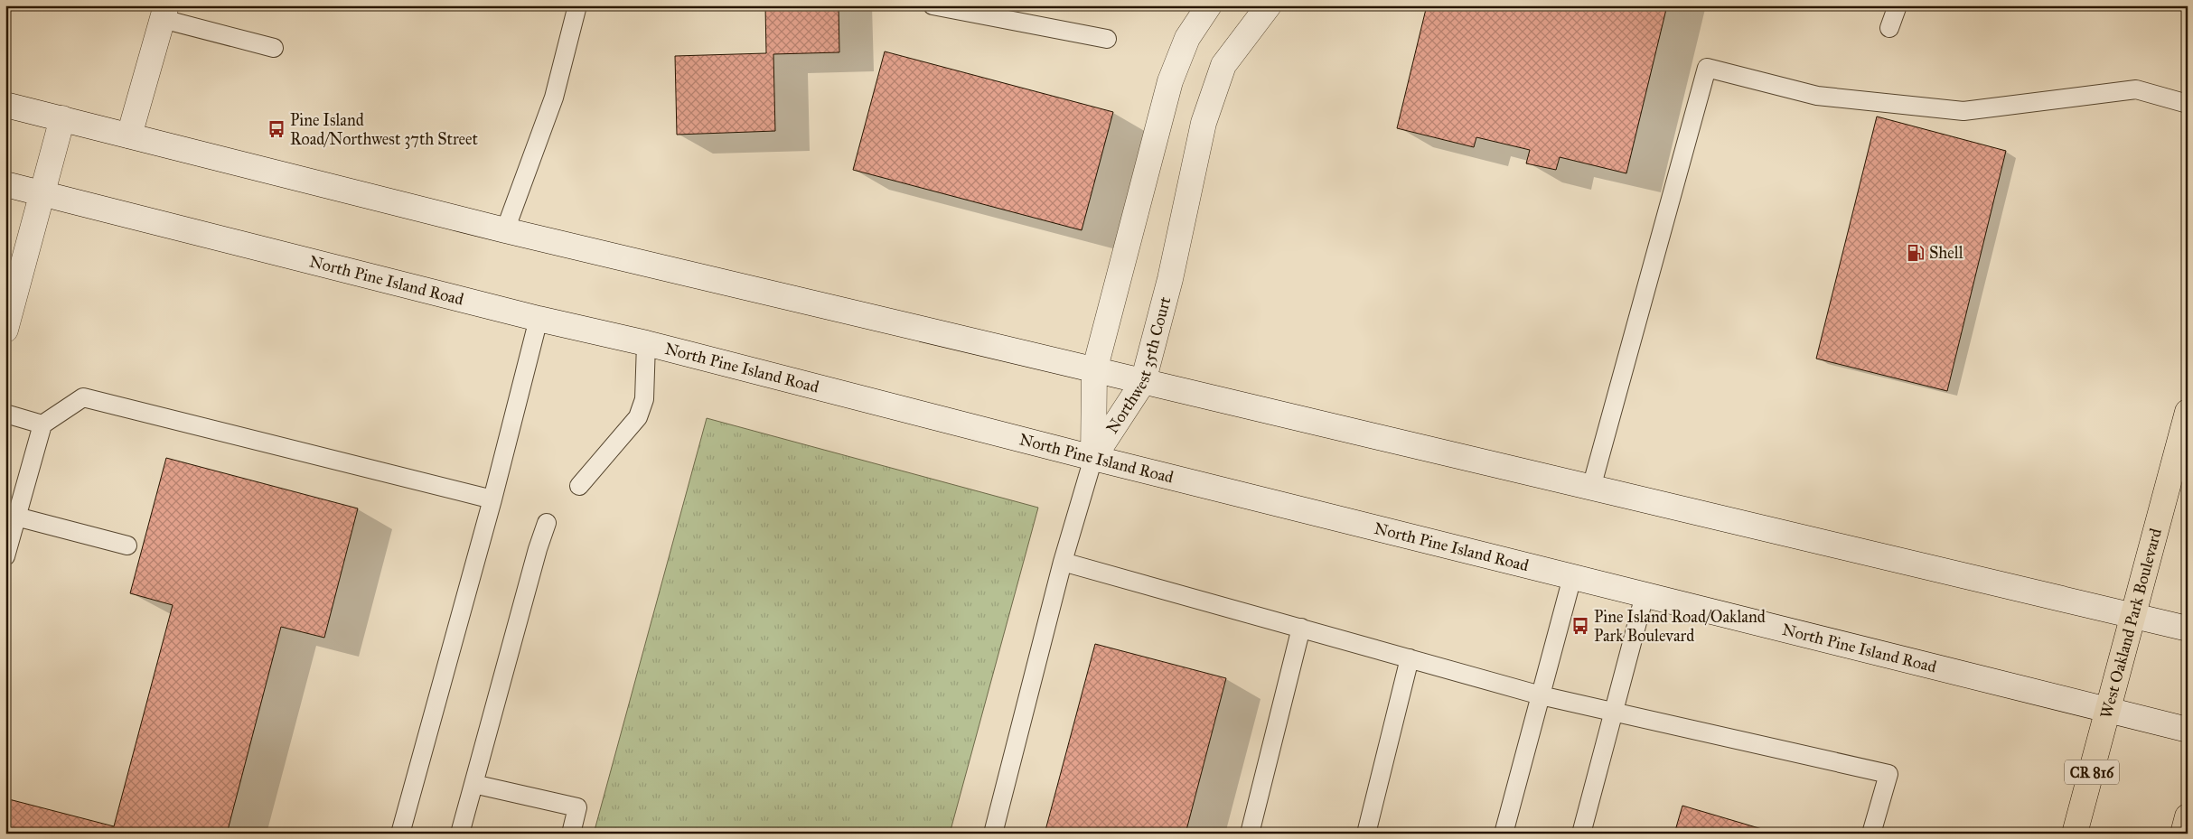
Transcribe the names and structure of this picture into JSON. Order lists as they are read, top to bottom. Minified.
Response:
{"streets":{"main road":["North Pine Island Road","Northwest 35th Court","West Oakland Park Boulevard","CR 816"]},"crossings":[["North Pine Island Road","Northwest 35th Court"],["North Pine Island Road","West Oakland Park Boulevard"]],"places":{"bus stop":["Pine Island Road/Northwest 37th Street","Pine Island Road/Oakland Park Boulevard"],"fuel station":["Shell"]}}
